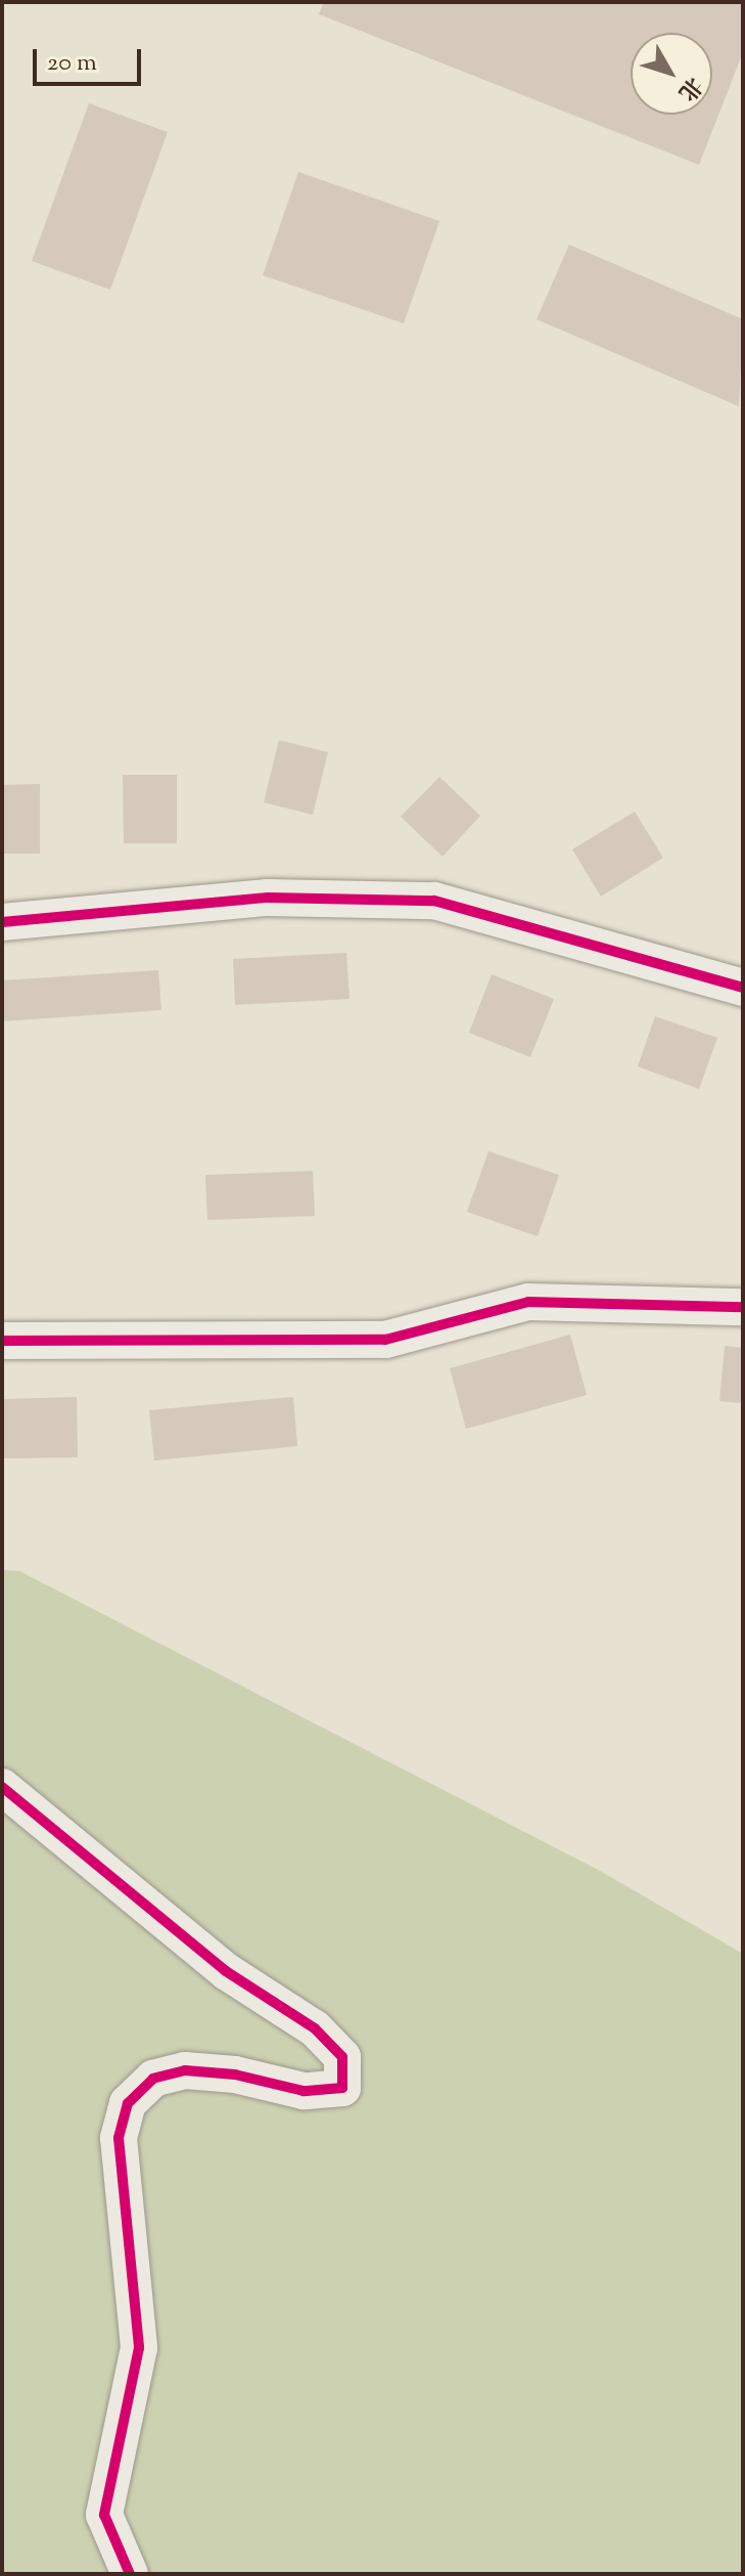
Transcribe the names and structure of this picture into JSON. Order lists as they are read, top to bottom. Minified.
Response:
{"scale_bar":"20 m","north":"bottom right"}
